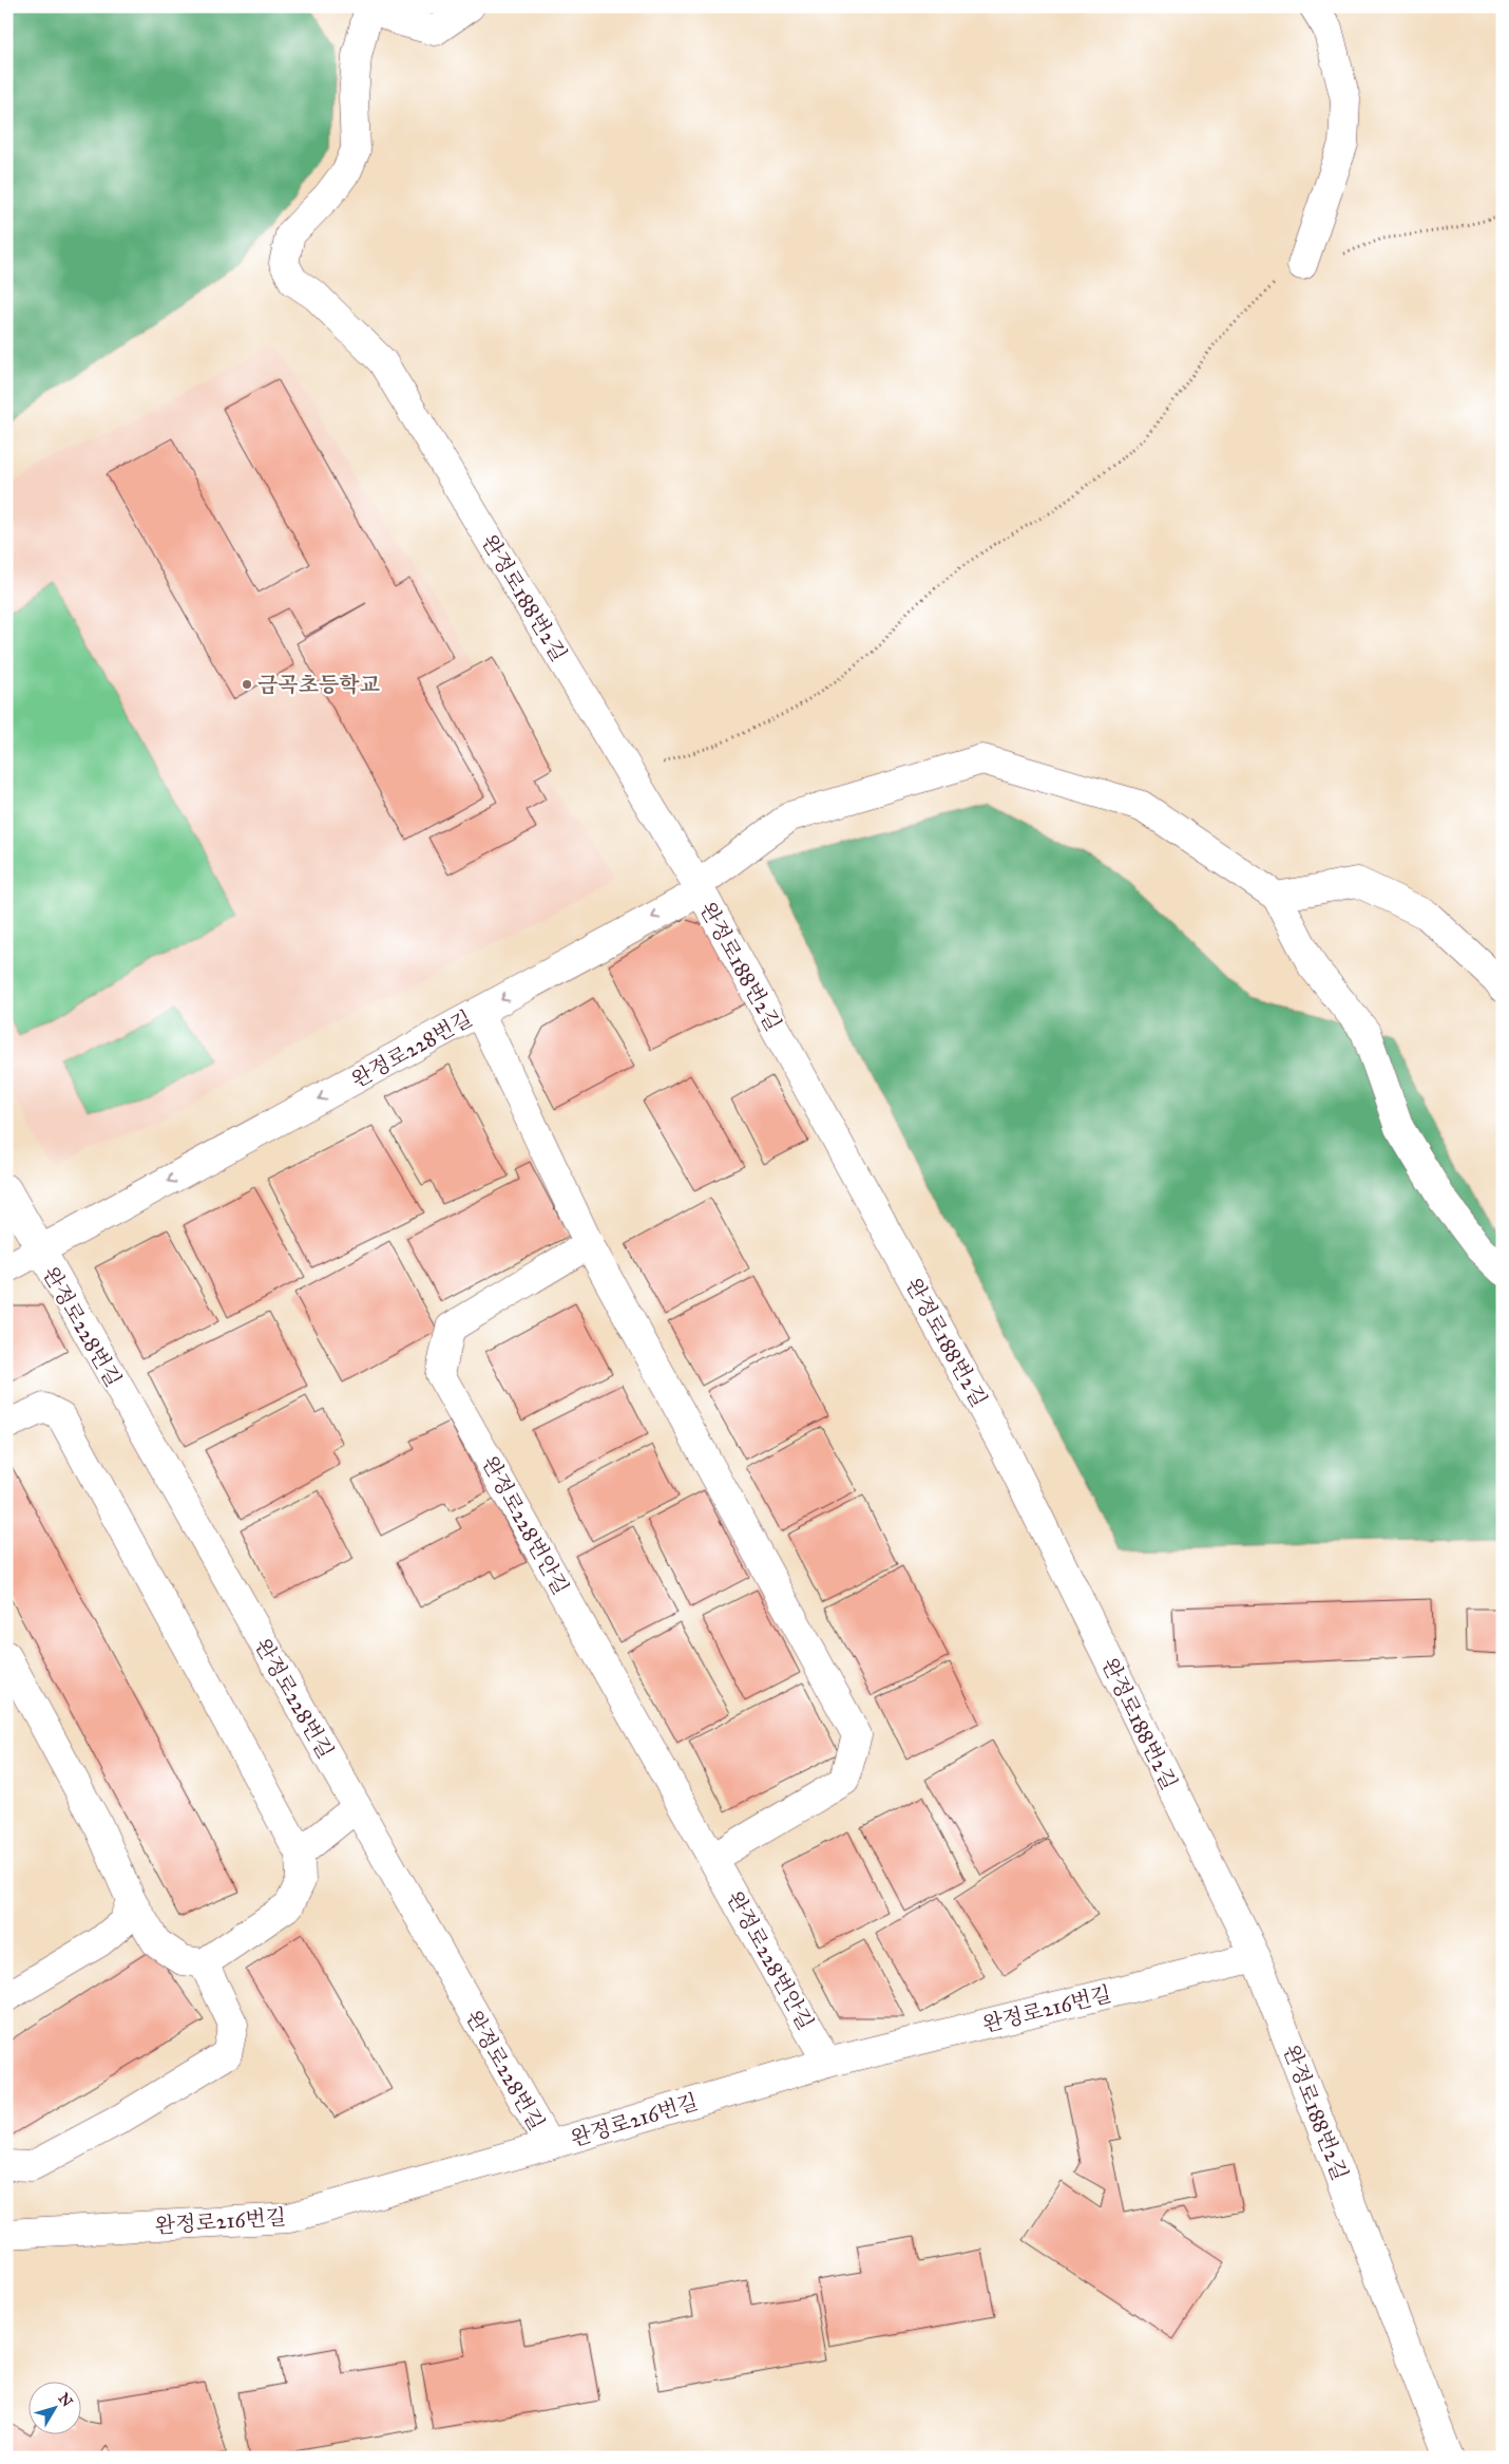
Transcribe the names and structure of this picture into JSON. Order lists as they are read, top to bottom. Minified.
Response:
{"streets":{"street":["완정로188번2길","완정로228번길","완정로228번안길","완정로216번길"]},"crossings":[["완정로188번2길","완정로228번길"],["완정로188번2길","완정로216번길"],["완정로228번길","완정로216번길"],["완정로228번안길","완정로216번길"]],"places":["금곡초등학교"],"north":"top right"}
